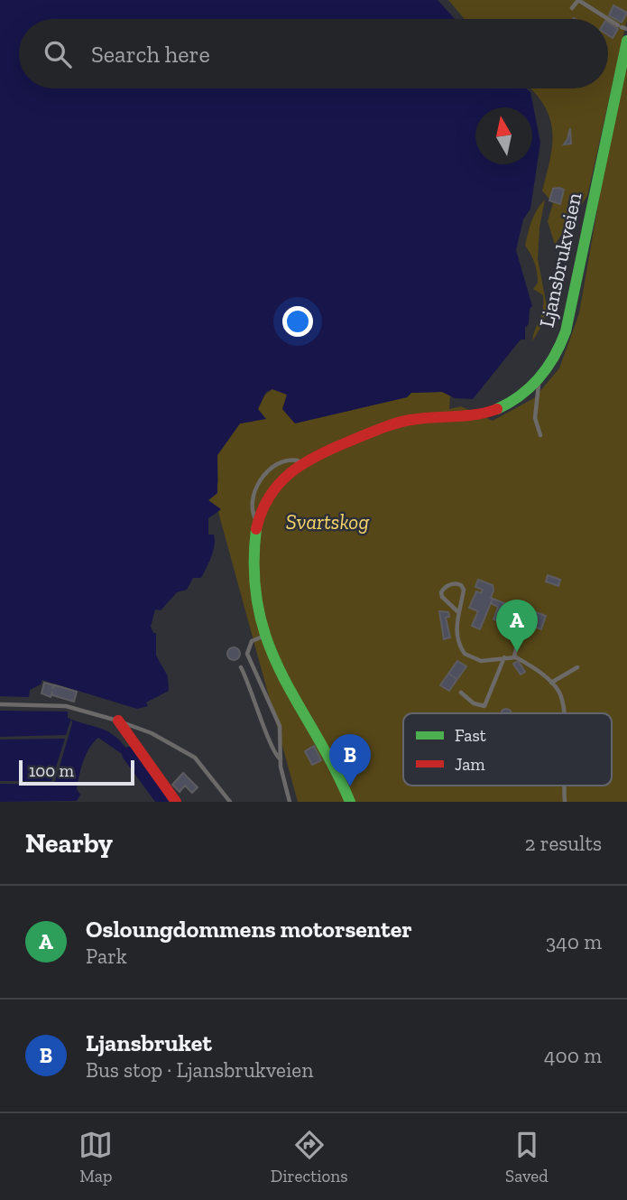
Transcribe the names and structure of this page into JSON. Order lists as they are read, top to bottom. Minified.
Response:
{"streets":{"main road":["Ljansbrukveien"]},"parks":["Svartskog"],"legend":["Fast","Jam"],"scale_bar":"100 m","north":"top","page":{"search":"Search here","pins":["A","B"],"scale":"100 m","heading":["Nearby","2 results"],"list":[{"mark":"A","name":"Osloungdommens motorsenter","note":"Park","value":"340 m"},{"mark":"B","name":"Ljansbruket","note":"Bus stop · Ljansbrukveien","value":"400 m"}],"nav":["Map","Directions","Saved"]}}
